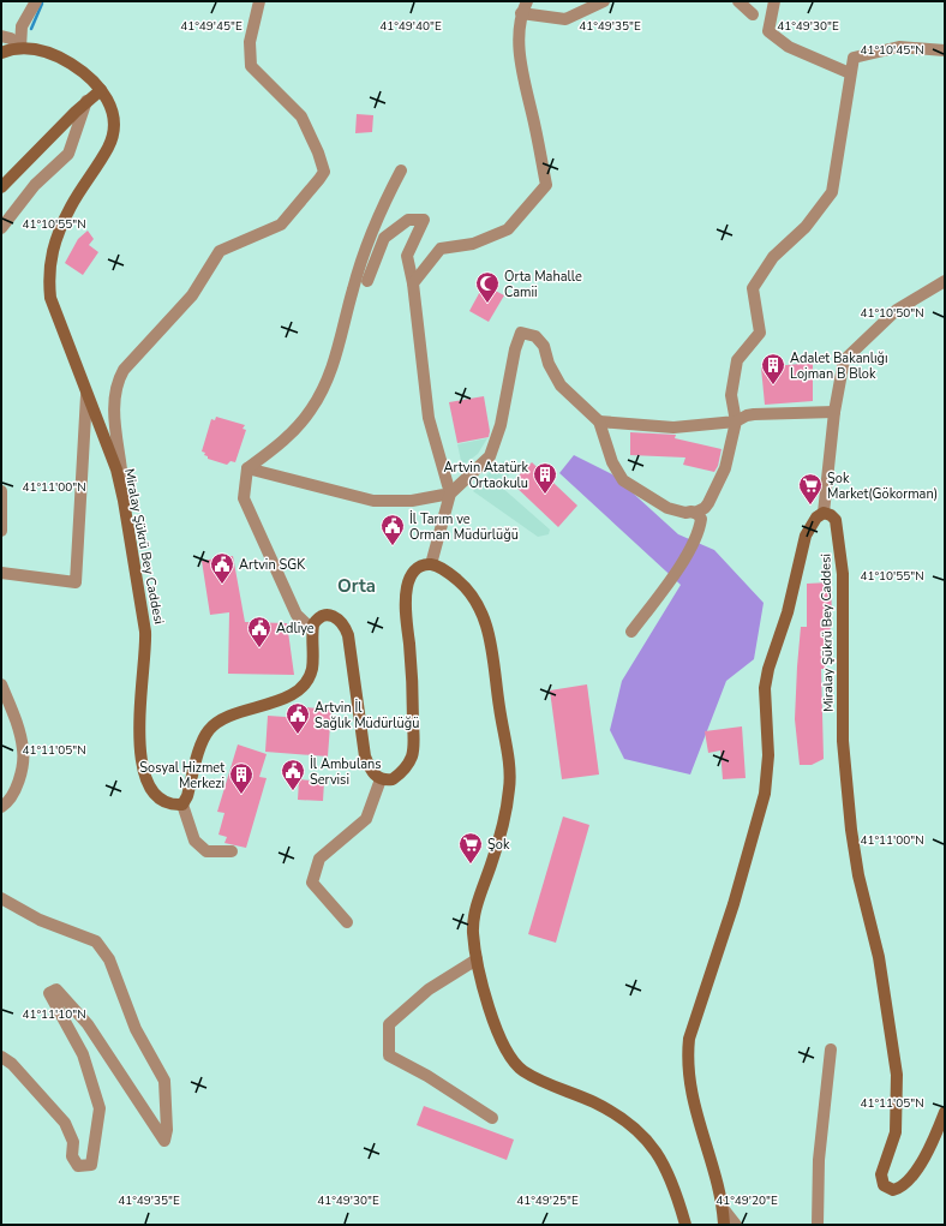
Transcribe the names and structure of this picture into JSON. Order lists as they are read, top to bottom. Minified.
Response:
{"streets":{"main road":["Miralay Şükrü Bey Caddesi"]},"districts":["Orta"],"places":{"mosque":["Orta Mahalle Camii"],"building":["Adalet Bakanlığı Lojman B Blok","Artvin Atatürk Ortaokulu","Sosyal Hizmet Merkezi"],"supermarket":["Şok Market(Gökorman)","Şok"],"public building":["İl Tarım ve Orman Müdürlüğü","Artvin SGK","Adliye","Artvin İl Sağlık Müdürlüğü","İl Ambulans Servisi"]},"coordinates":["41°49'45\"E","41°49'40\"E","41°49'35\"E","41°49'30\"E","41°10'45\"N","41°10'55\"N","41°10'50\"N","41°11'00\"N","41°11'05\"N","41°11'10\"N","41°49'25\"E","41°49'20\"E"]}
